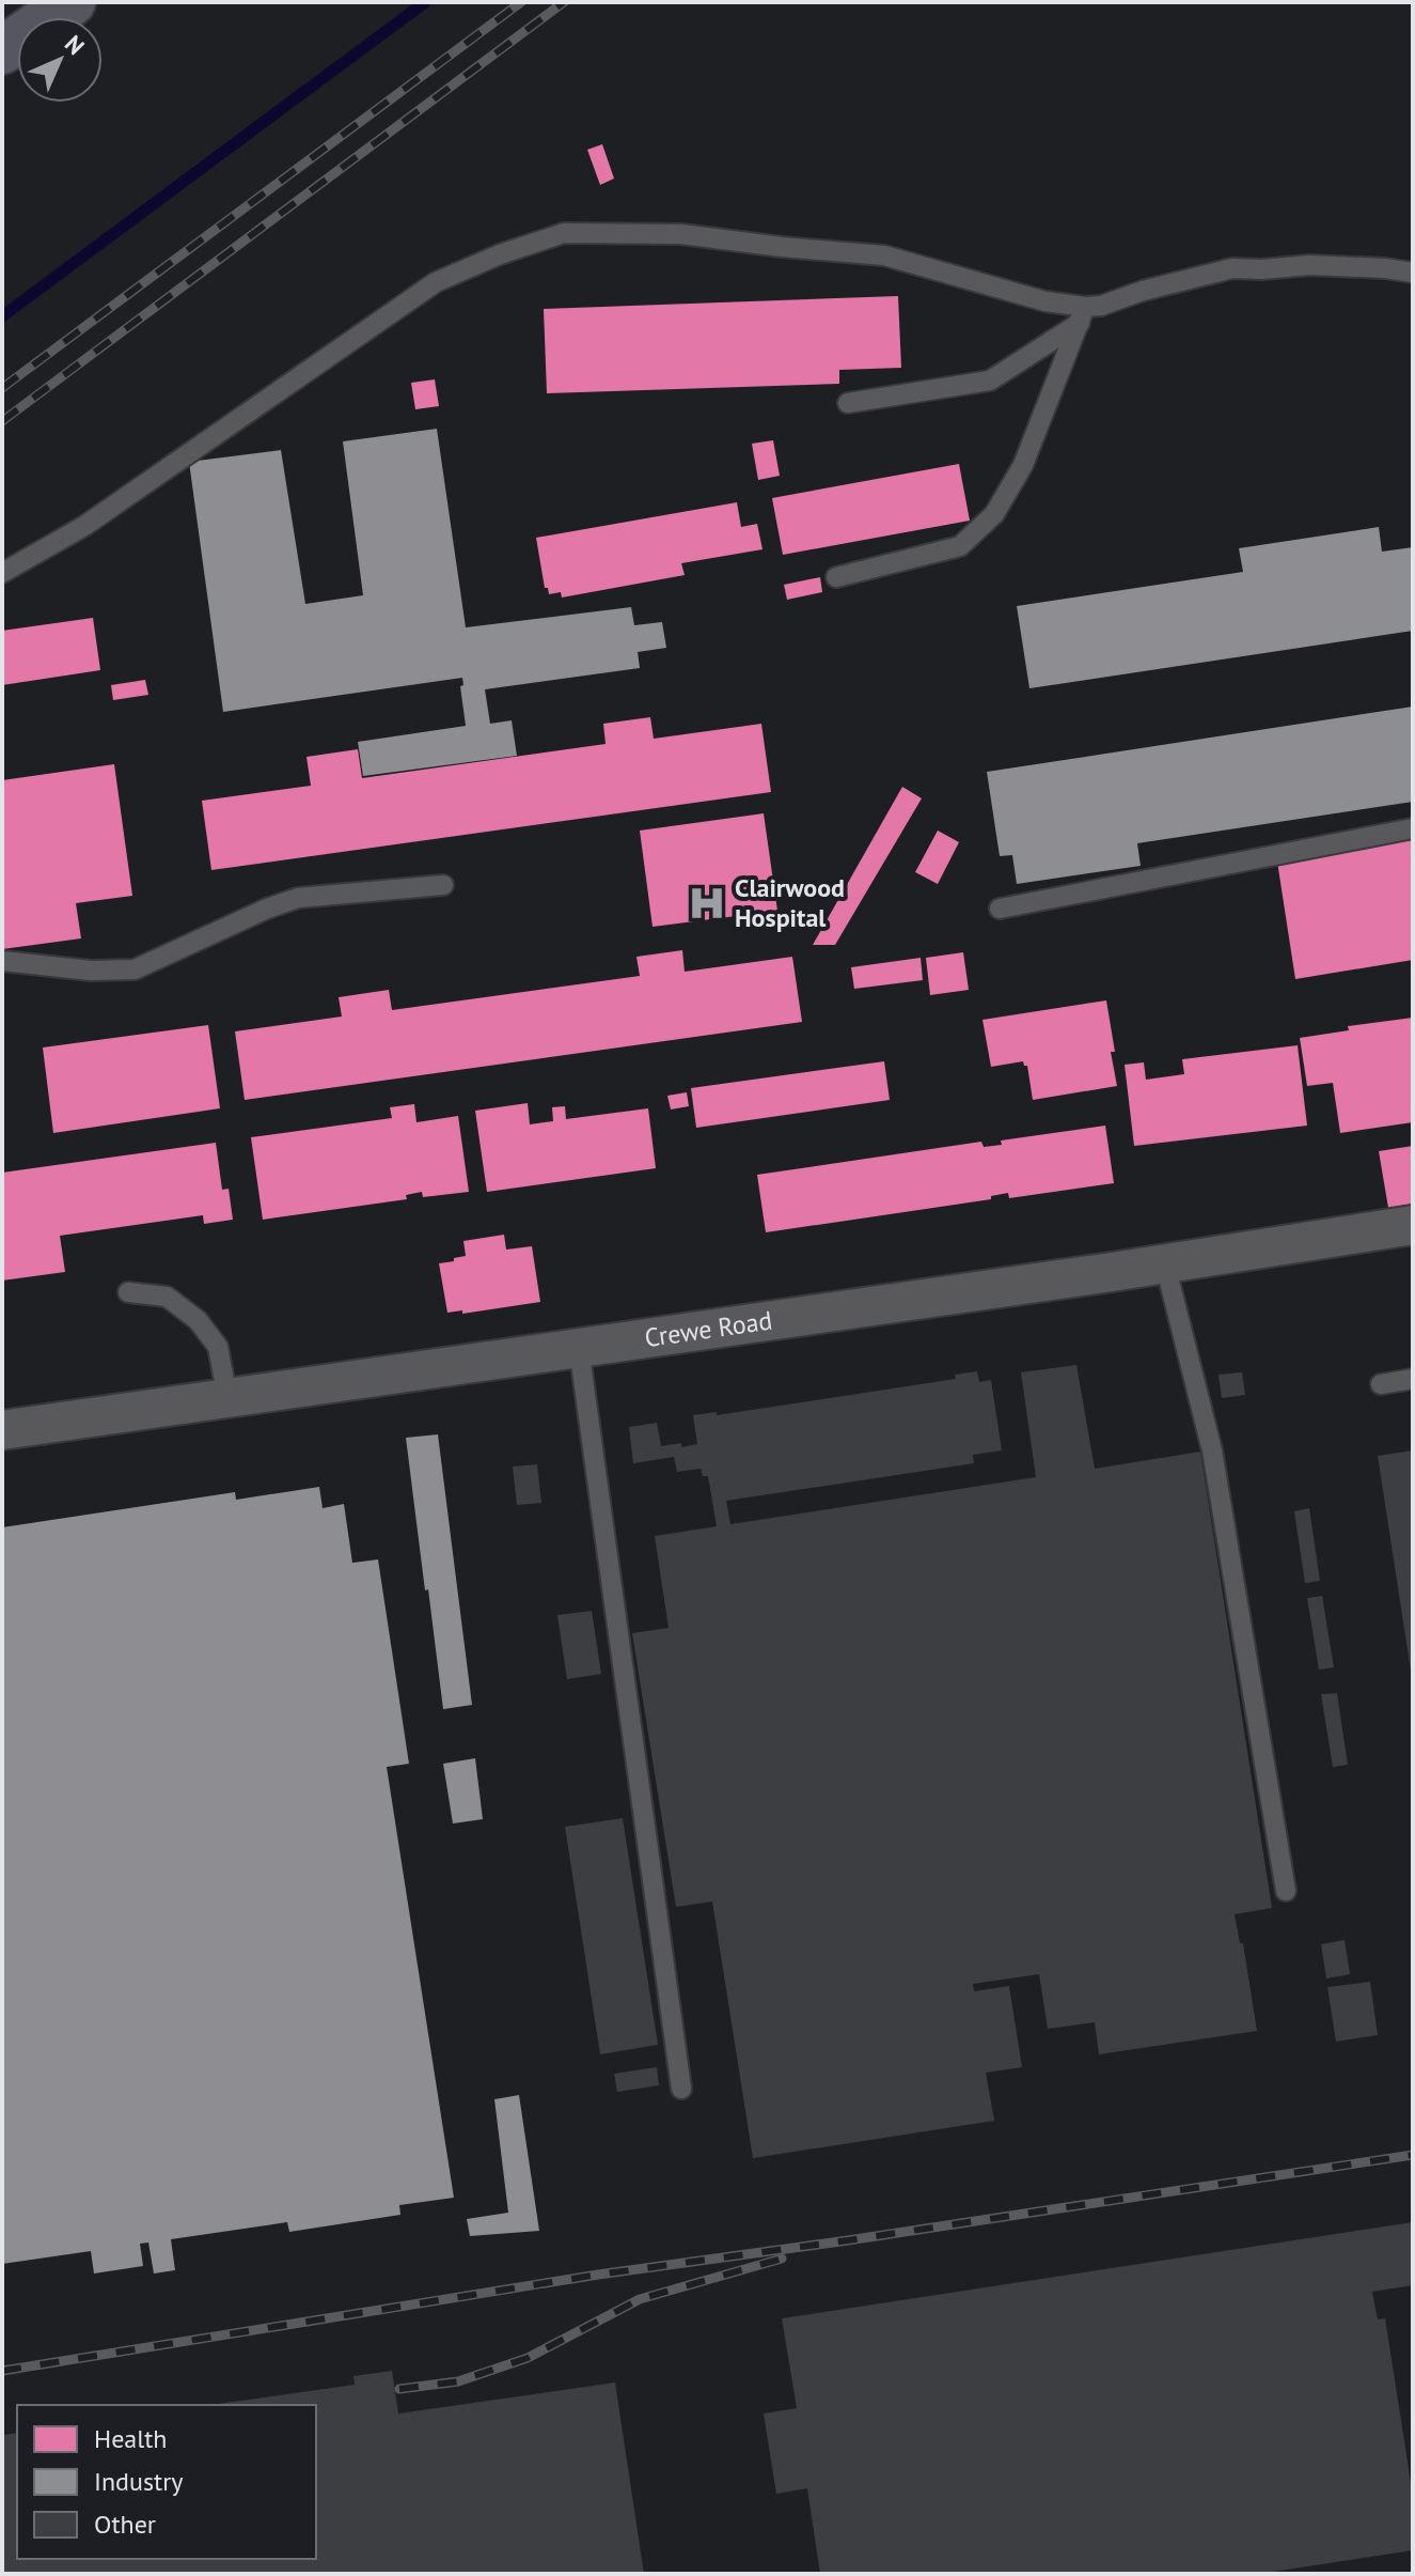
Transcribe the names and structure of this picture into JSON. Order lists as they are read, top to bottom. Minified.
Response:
{"streets":{"street":["Crewe Road"]},"places":{"hospital":["Clairwood Hospital"]},"legend":["Health","Industry","Other"],"north":"top right"}
